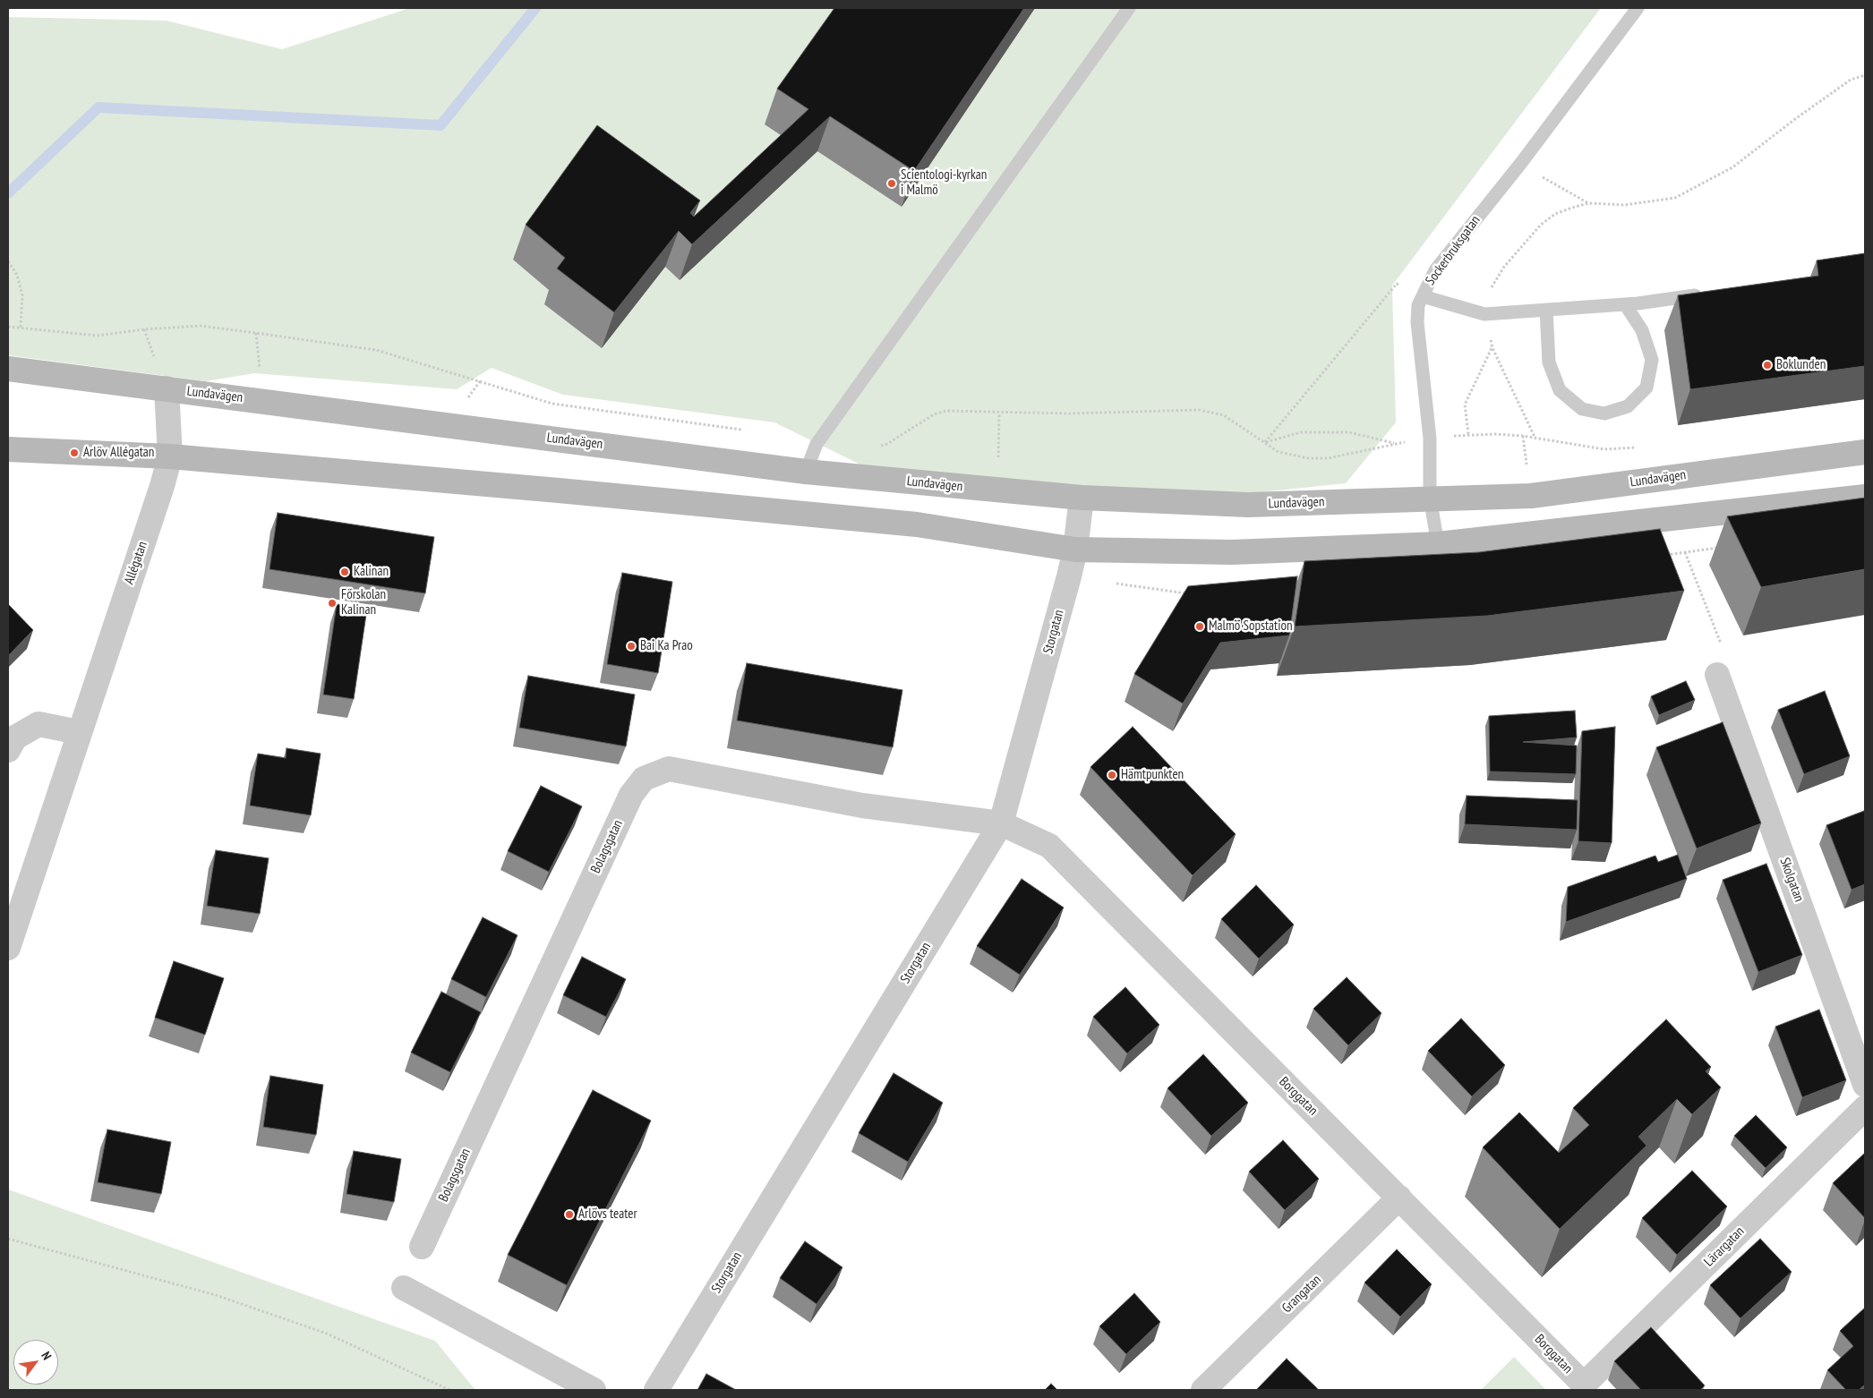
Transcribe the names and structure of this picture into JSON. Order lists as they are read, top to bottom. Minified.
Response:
{"streets":{"main road":["Lundavägen"],"street":["Allégatan","Storgatan","Bolagsgatan","Skolgatan","Borggatan","Lärargatan","Grangatan"],"lane":["Sockerbruksgatan"]},"crossings":[["Sockerbruksgatan","Lundavägen"],["Lundavägen","Allégatan"],["Lundavägen","Storgatan"],["Storgatan","Bolagsgatan"],["Storgatan","Borggatan"],["Bolagsgatan","Borggatan"],["Borggatan","Lärargatan"],["Borggatan","Grangatan"]],"places":["Scientologi-kyrkan i Malmö","Boklunden","Arlöv Allégatan","Kalinan","Förskolan Kalinan","Malmö Sopstation","Bai Ka Prao","Hämtpunkten","Arlövs teater"],"north":"top right"}
